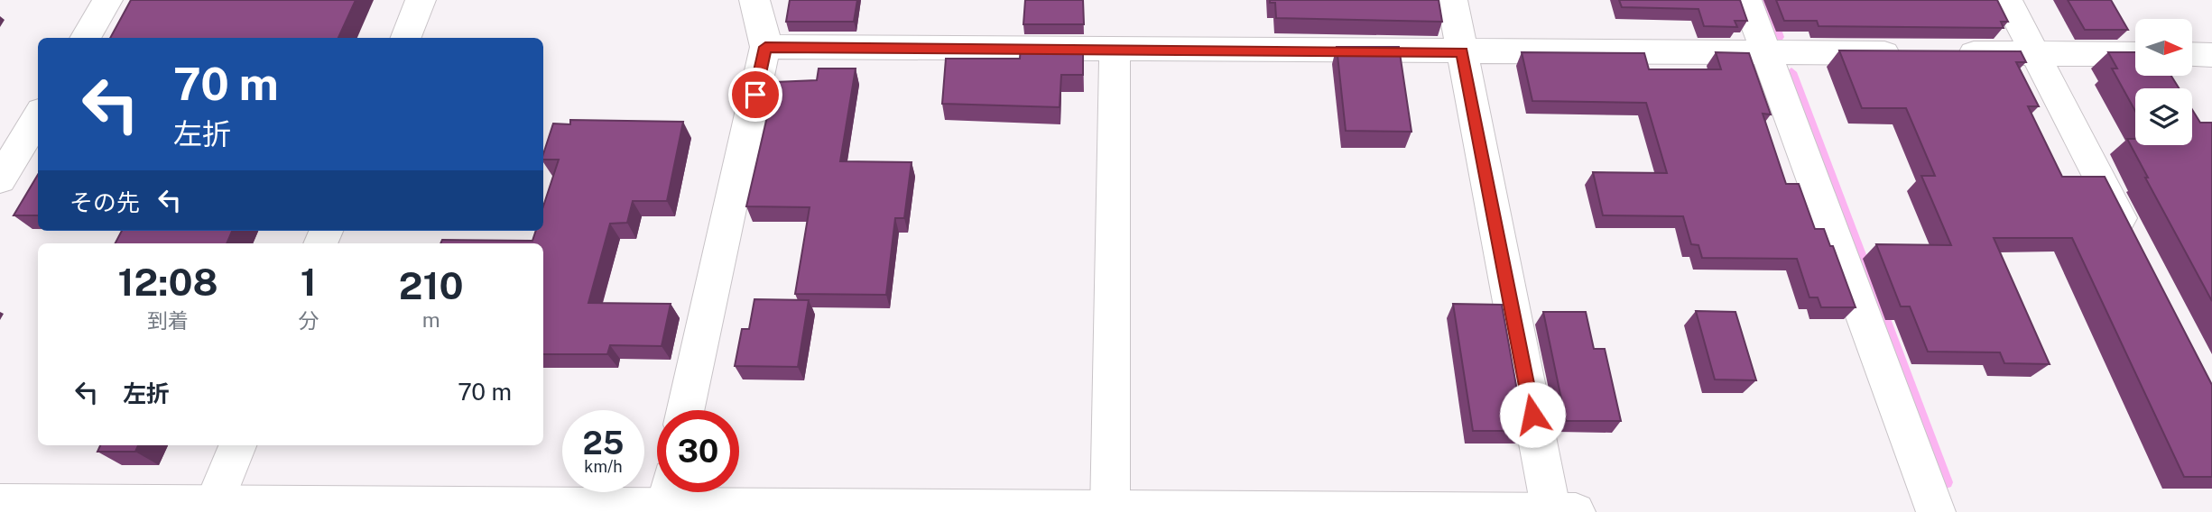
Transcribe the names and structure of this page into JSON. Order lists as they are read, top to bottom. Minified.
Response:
{"north":"right","page":{"turn":["70 m","左折"],"then":"その先","eta":["12:08","到着","1","分","210","m"],"list":[{"name":"左折","value":"70 m"}],"speed":"25 km/h","limit":"30"}}
